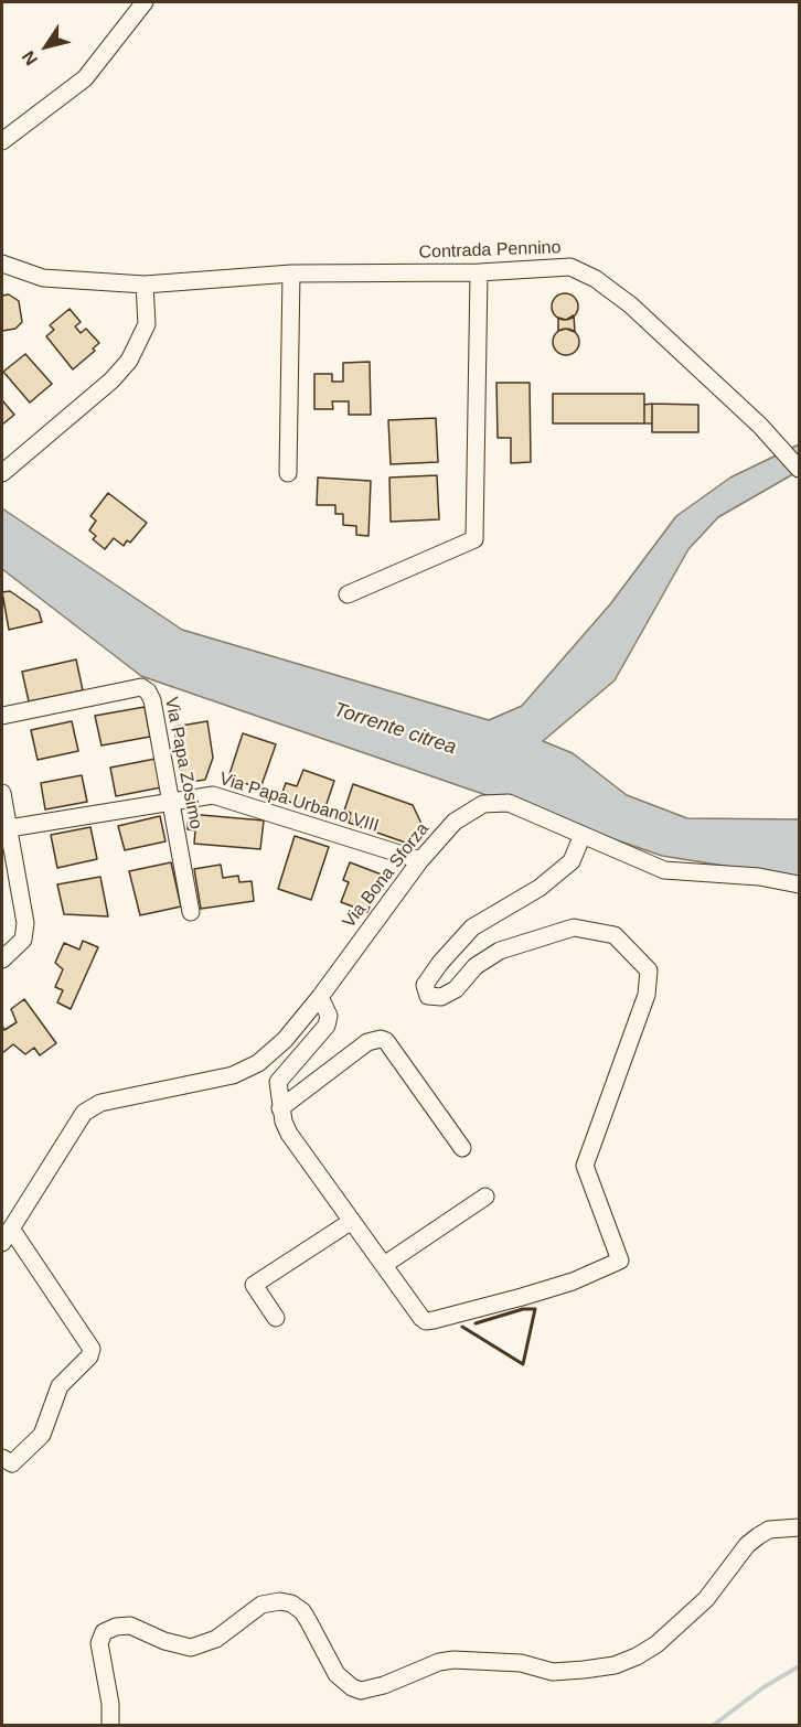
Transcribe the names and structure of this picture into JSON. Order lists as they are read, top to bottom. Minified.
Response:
{"streets":{"street":["Contrada Pennino","Via Papa Zosimo","Via Papa Urbano VIII","Via Bona Sforza"]},"crossings":[["Via Papa Zosimo","Via Papa Urbano VIII"],["Via Papa Urbano VIII","Via Bona Sforza"]],"water":["Torrente citrea"],"north":"bottom left"}
